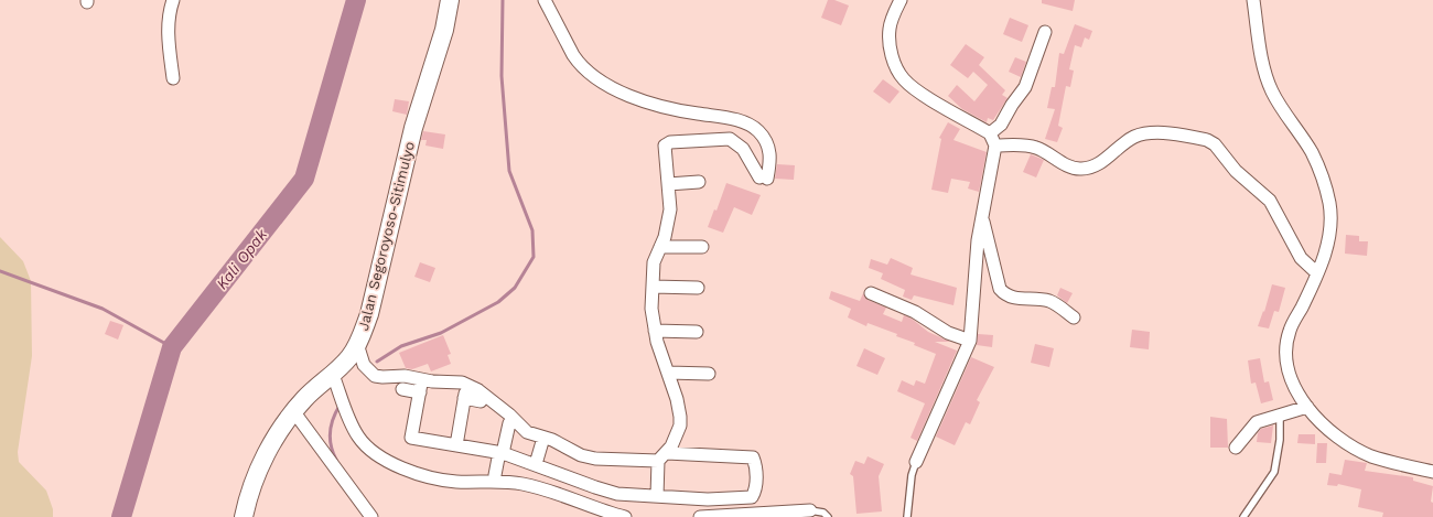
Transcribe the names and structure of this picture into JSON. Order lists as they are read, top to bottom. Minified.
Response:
{"streets":{"main road":["Jalan Segoroyoso-Sitimulyo"]},"water":["Kali Opak"]}
